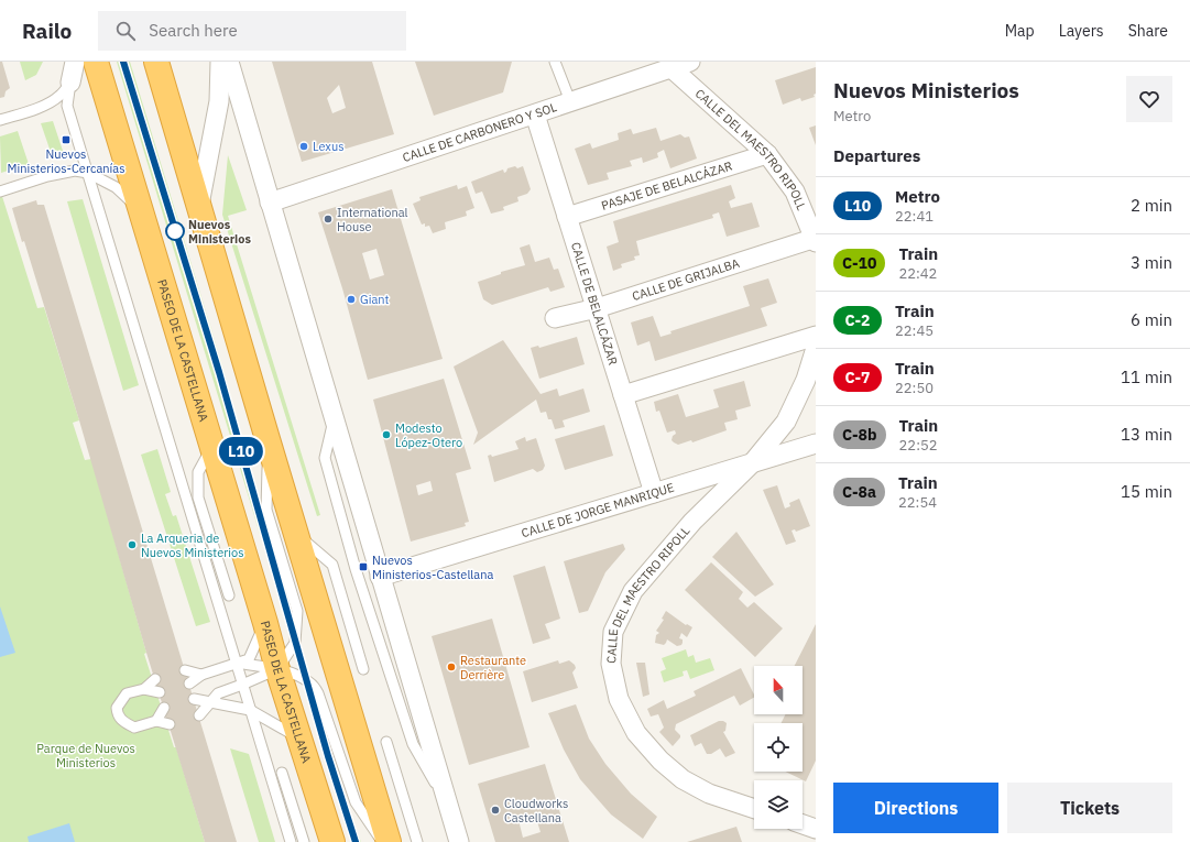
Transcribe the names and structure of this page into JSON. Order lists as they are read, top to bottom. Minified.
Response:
{"streets":{"highway":["PASEO DE LA CASTELLANA"],"street":["CALLE DE CARBONERO Y SOL","CALLE DEL MAESTRO RIPOLL","PASAJE DE BELALCÁZAR","CALLE DE GRIJALBA","CALLE DE BELALCÁZAR","CALLE DE JORGE MANRIQUE"]},"crossings":[["CALLE DE CARBONERO Y SOL","CALLE DEL MAESTRO RIPOLL"],["CALLE DE CARBONERO Y SOL","CALLE DE BELALCÁZAR"],["CALLE DEL MAESTRO RIPOLL","PASAJE DE BELALCÁZAR"],["CALLE DEL MAESTRO RIPOLL","CALLE DE GRIJALBA"],["CALLE DEL MAESTRO RIPOLL","CALLE DE JORGE MANRIQUE"],["PASAJE DE BELALCÁZAR","CALLE DE BELALCÁZAR"],["CALLE DE GRIJALBA","CALLE DE BELALCÁZAR"],["CALLE DE BELALCÁZAR","CALLE DE JORGE MANRIQUE"]],"parks":["Parque de Nuevos Ministerios"],"places":{"transit":["Nuevos Ministerios-Cercanías","Nuevos Ministerios-Castellana"],"other":["Lexus","International House","Nuevos Ministerios","Giant","Modesto López-Otero","La Arqueria de Nuevos Ministerios","Restaurante Derrière","Cloudworks Castellana"]},"lines":["metro line L10"],"north":"top","page":{"header":"Railo","search":"Search here","nav":["Map","Layers","Share"],"on_map":"L10","heading":[["Nuevos Ministerios","Metro"],"Departures"],"list":[{"mark":"L10","name":"Metro","note":"22:41","value":"2 min"},{"mark":"C-10","name":"Train","note":"22:42","value":"3 min"},{"mark":"C-2","name":"Train","note":"22:45","value":"6 min"},{"mark":"C-7","name":"Train","note":"22:50","value":"11 min"},{"mark":"C-8b","name":"Train","note":"22:52","value":"13 min"},{"mark":"C-8a","name":"Train","note":"22:54","value":"15 min"}],"buttons":["Directions","Tickets"]}}
